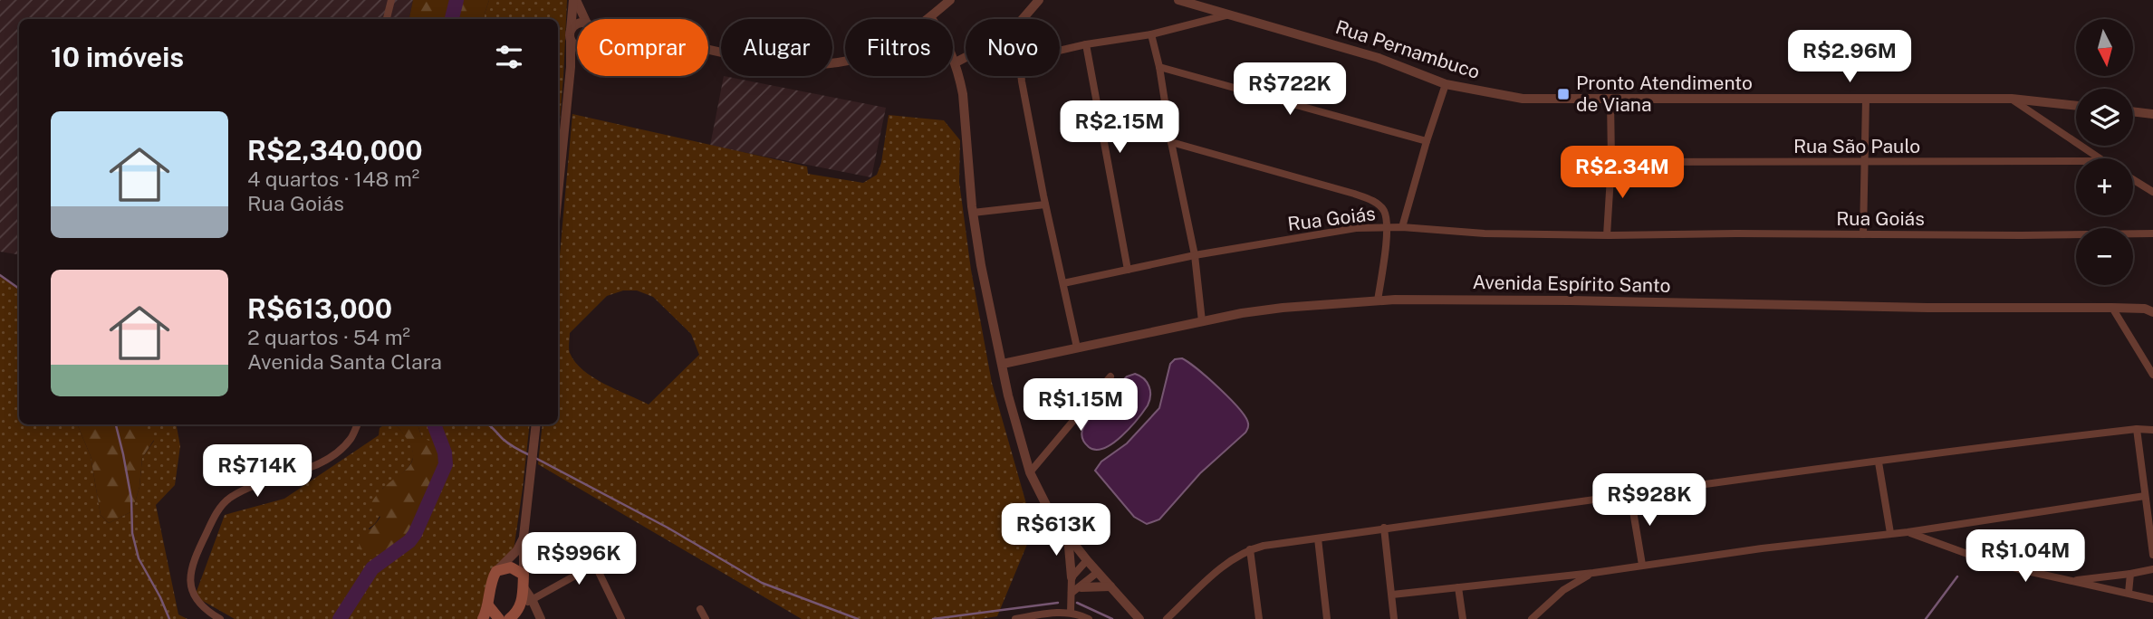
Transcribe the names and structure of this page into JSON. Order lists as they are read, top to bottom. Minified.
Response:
{"streets":{"street":["Rua Pernambuco","Rua São Paulo","Rua Goiás","Avenida Espírito Santo"]},"places":{"transit":["Pronto Atendimento de Viana"]},"north":"bottom","page":{"map_buttons":["+","−"],"chip":["Comprar","Alugar","Filtros","Novo"],"heading":"10 imóveis","price":["R$2.96M","R$722K","R$2.15M","R$2.34M","R$1.15M","R$714K","R$928K","R$613K","R$1.04M","R$996K"],"list":[{"name":"R$2,340,000","note":"4 quartos · 148 m² · Rua Goiás"},{"name":"R$613,000","note":"2 quartos · 54 m² · Avenida Santa Clara"}]}}
